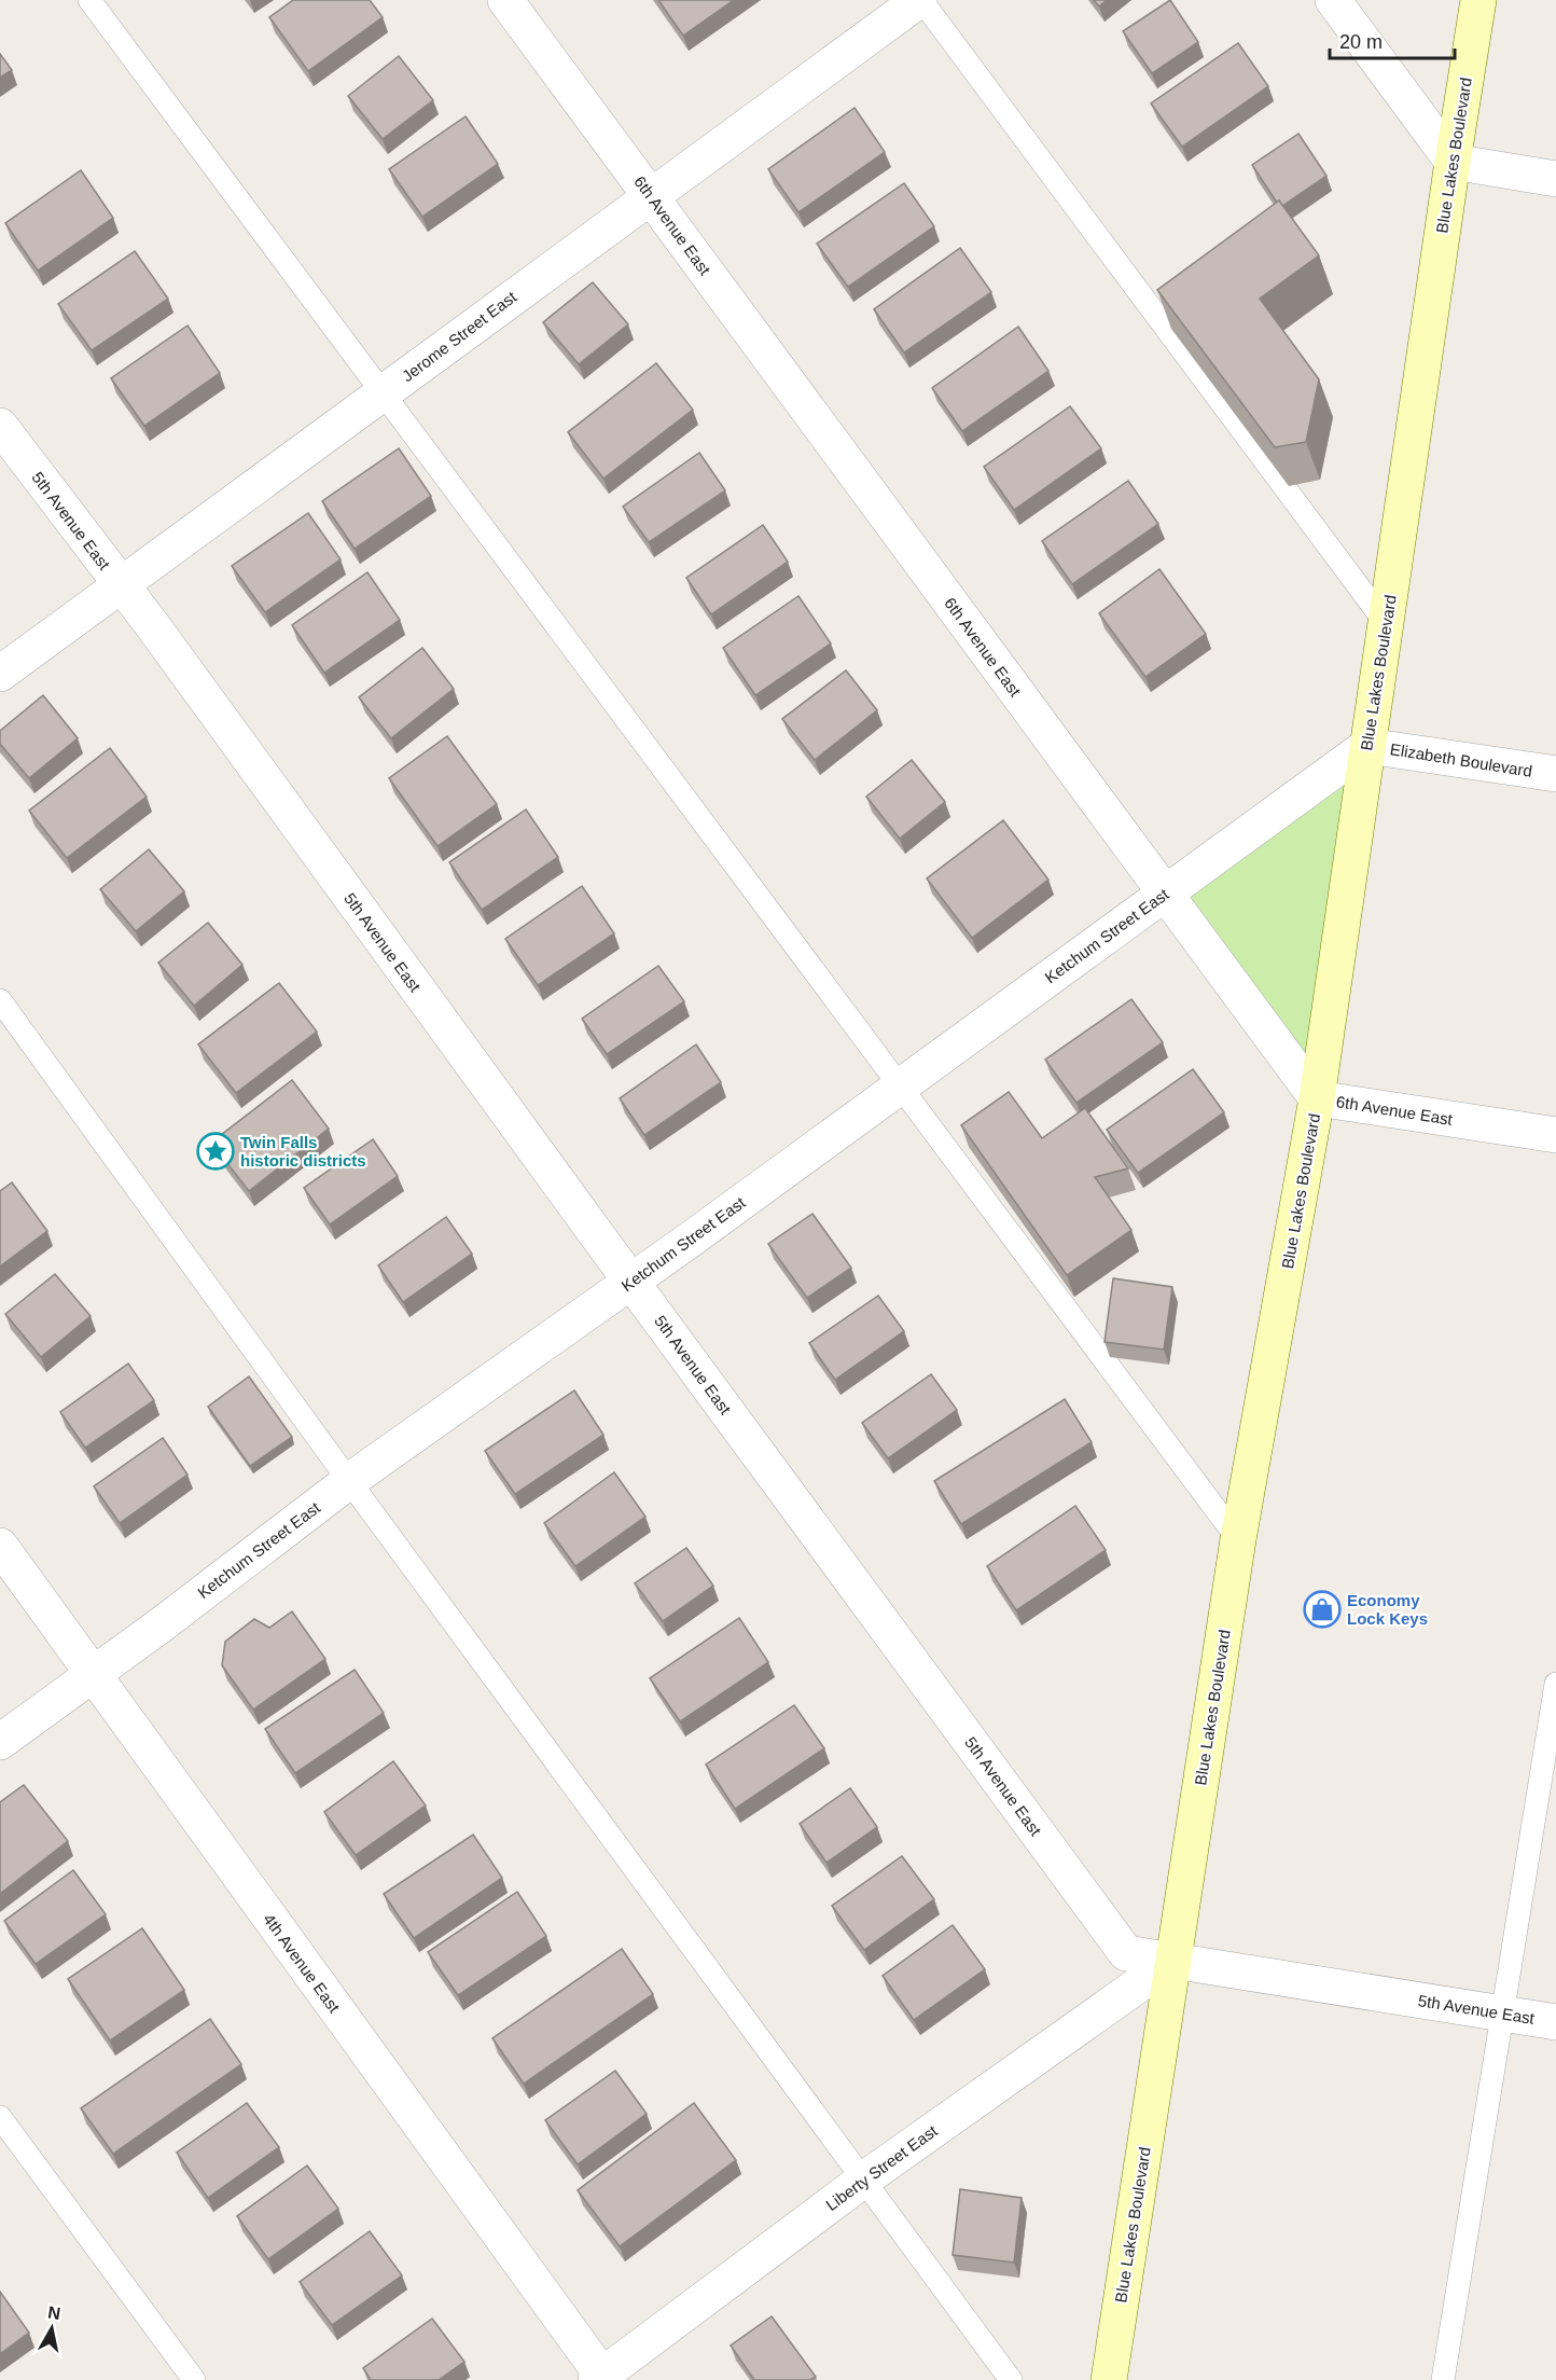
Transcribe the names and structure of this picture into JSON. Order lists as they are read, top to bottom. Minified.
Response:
{"streets":{"main road":["Blue Lakes Boulevard"],"street":["6th Avenue East","Jerome Street East","5th Avenue East","Elizabeth Boulevard","Ketchum Street East","4th Avenue East","Liberty Street East"]},"crossings":[["Blue Lakes Boulevard","6th Avenue East"],["Blue Lakes Boulevard","5th Avenue East"],["Blue Lakes Boulevard","Elizabeth Boulevard"],["Blue Lakes Boulevard","Ketchum Street East"],["Blue Lakes Boulevard","Liberty Street East"],["6th Avenue East","Jerome Street East"],["6th Avenue East","Ketchum Street East"],["Jerome Street East","5th Avenue East"],["5th Avenue East","Ketchum Street East"],["5th Avenue East","Liberty Street East"],["Elizabeth Boulevard","Ketchum Street East"],["Ketchum Street East","4th Avenue East"],["4th Avenue East","Liberty Street East"]],"places":{"place":["Twin Falls historic districts"],"shop":["Economy Lock Keys"]},"scale_bar":"20 m","north":"top"}
